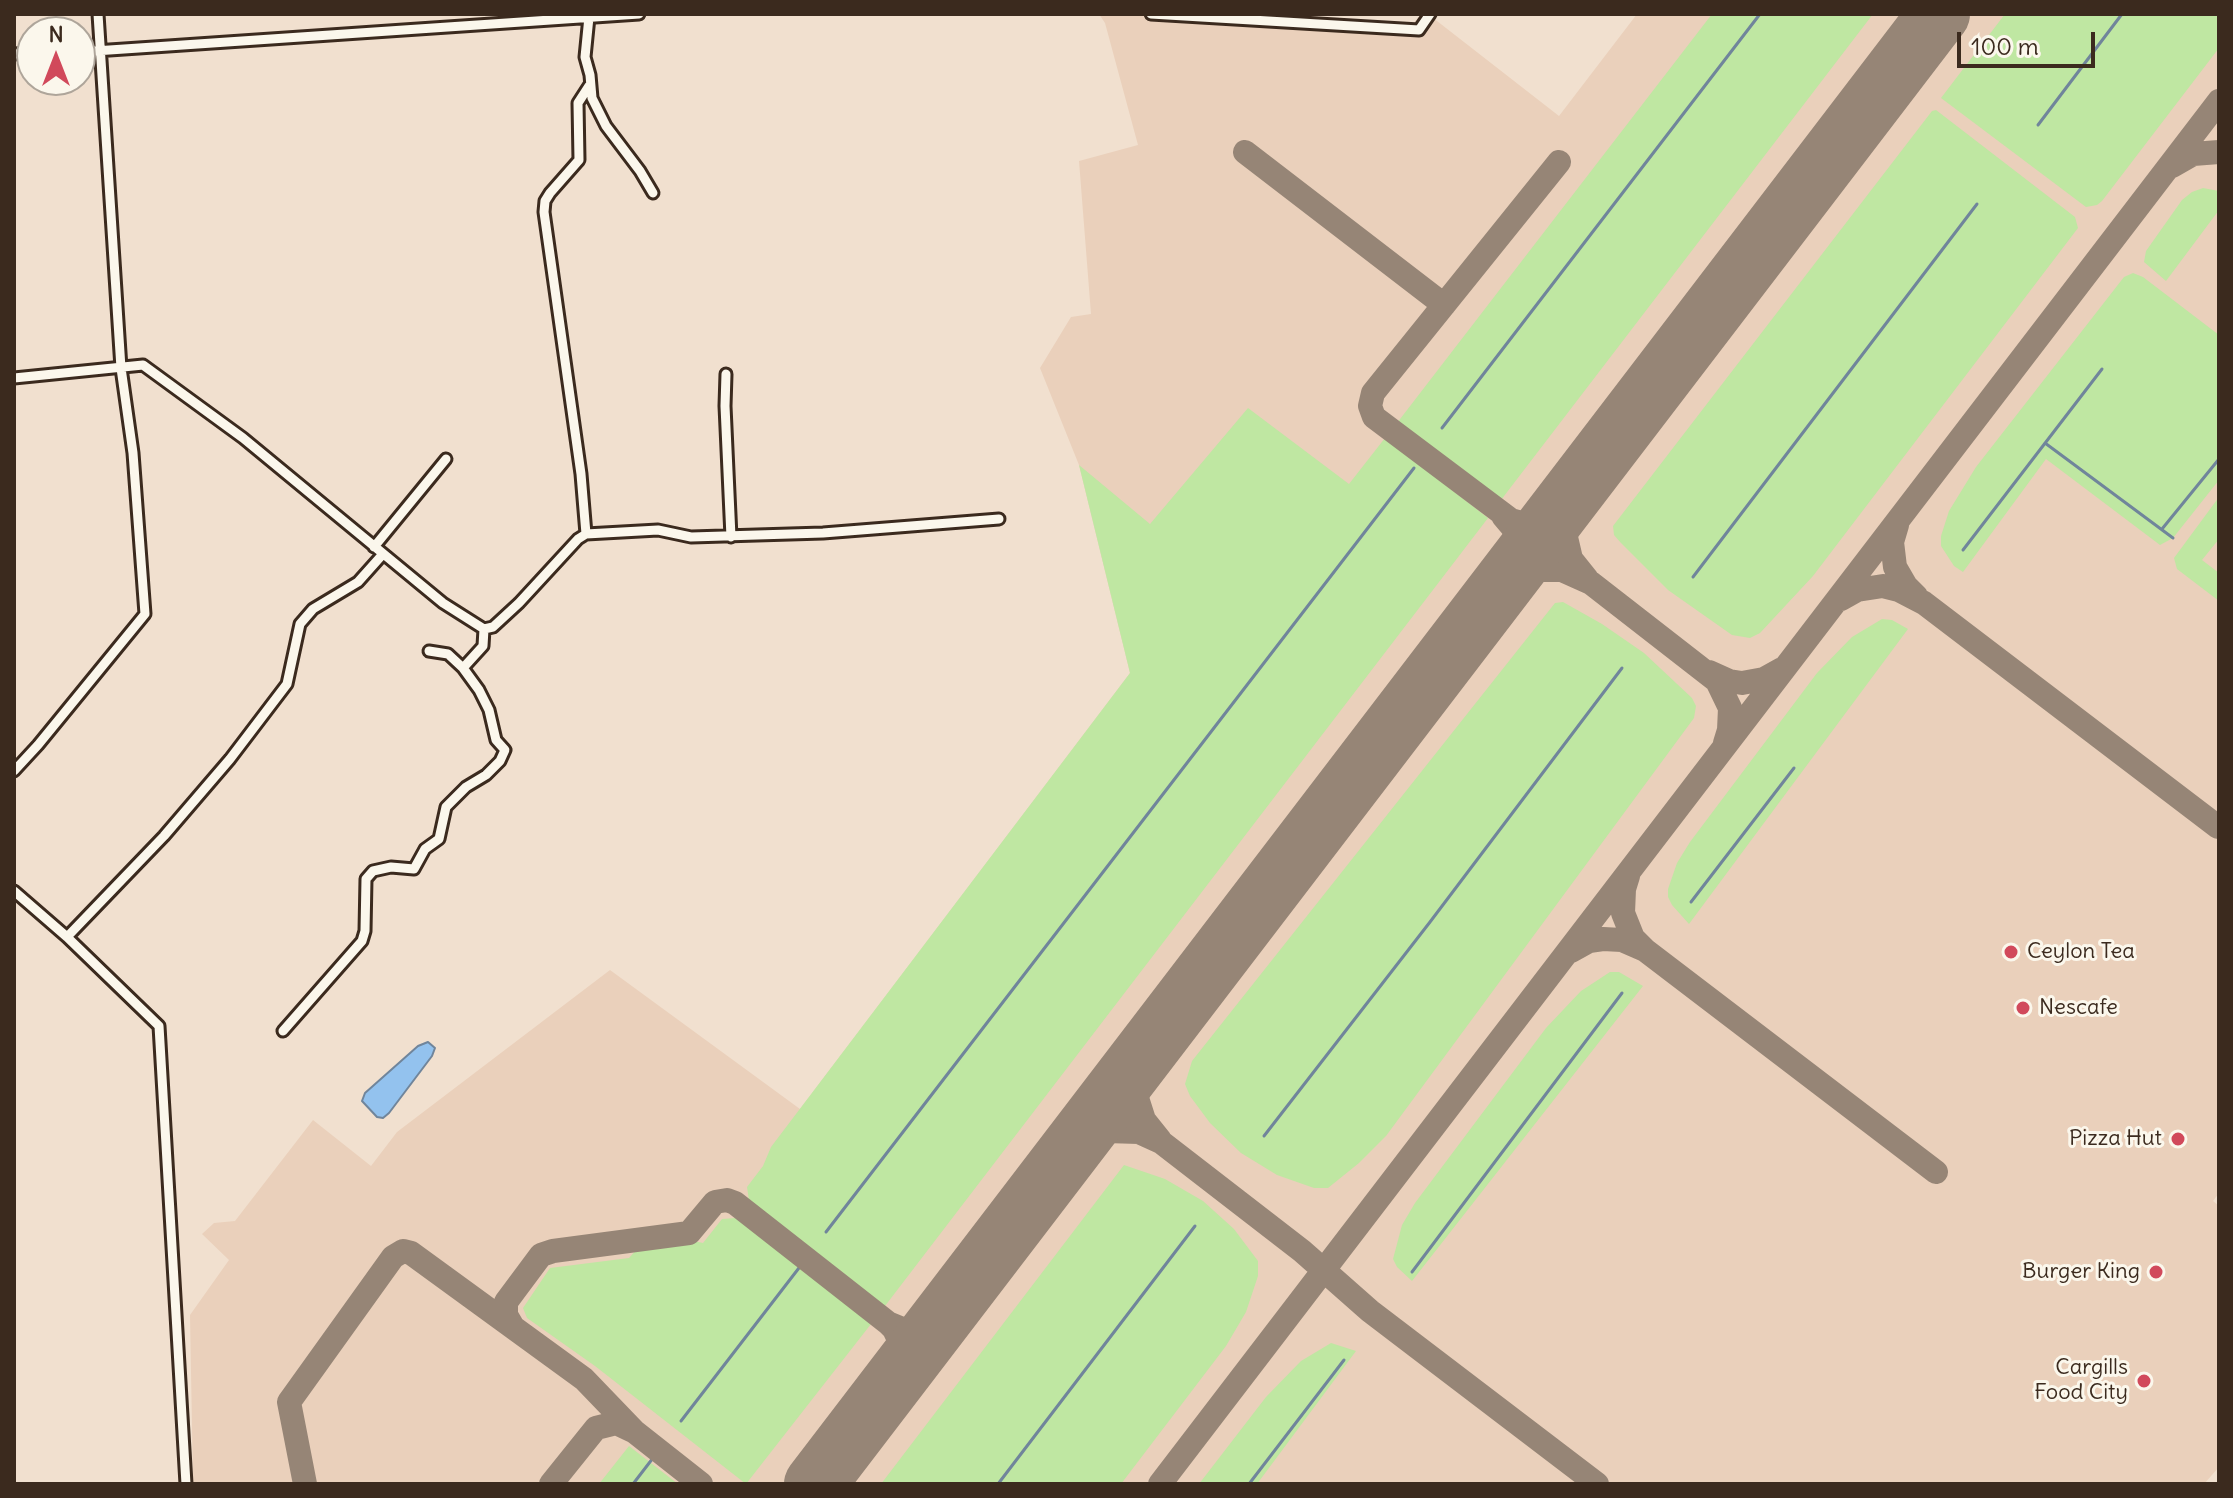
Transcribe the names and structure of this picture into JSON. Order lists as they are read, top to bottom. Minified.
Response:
{"places":["Ceylon Tea","Nescafe","Pizza Hut","Burger King","Cargills Food City"],"scale_bar":"100 m","north":"top"}
